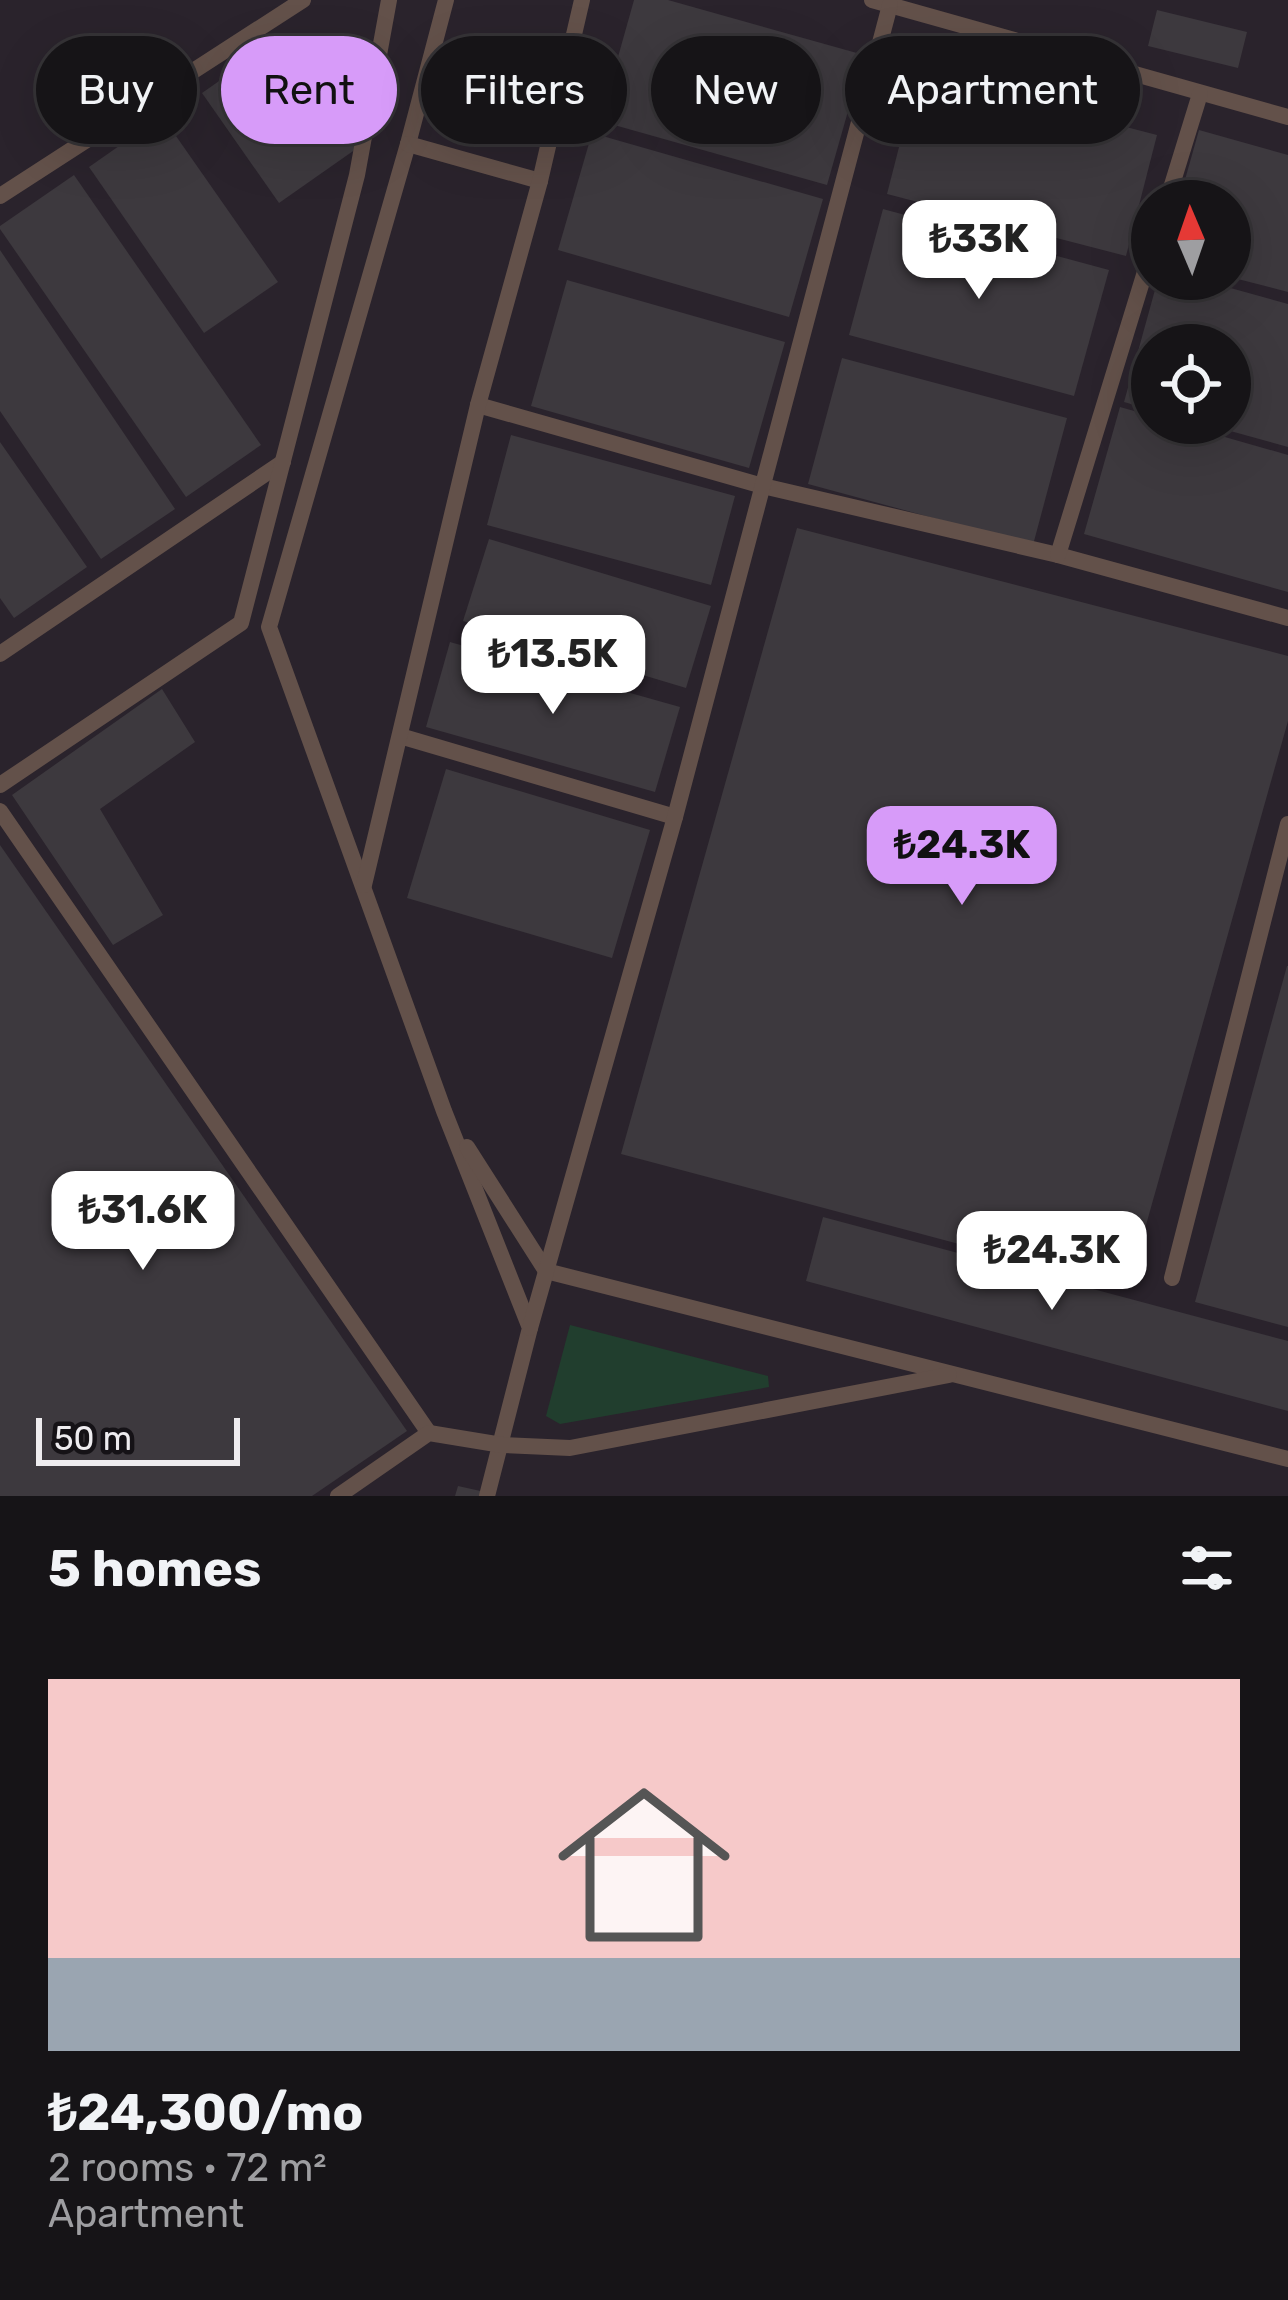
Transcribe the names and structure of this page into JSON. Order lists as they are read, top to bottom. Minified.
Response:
{"scale_bar":"50 m","north":"top","page":{"chip":["Buy","Rent","Filters","New","Apartment"],"price":["₺33K","₺13.5K","₺24.3K","₺31.6K","₺24.3K"],"scale":"50 m","heading":"5 homes","list":[{"name":"₺24,300/mo","note":"2 rooms · 72 m² · Apartment"}]}}
